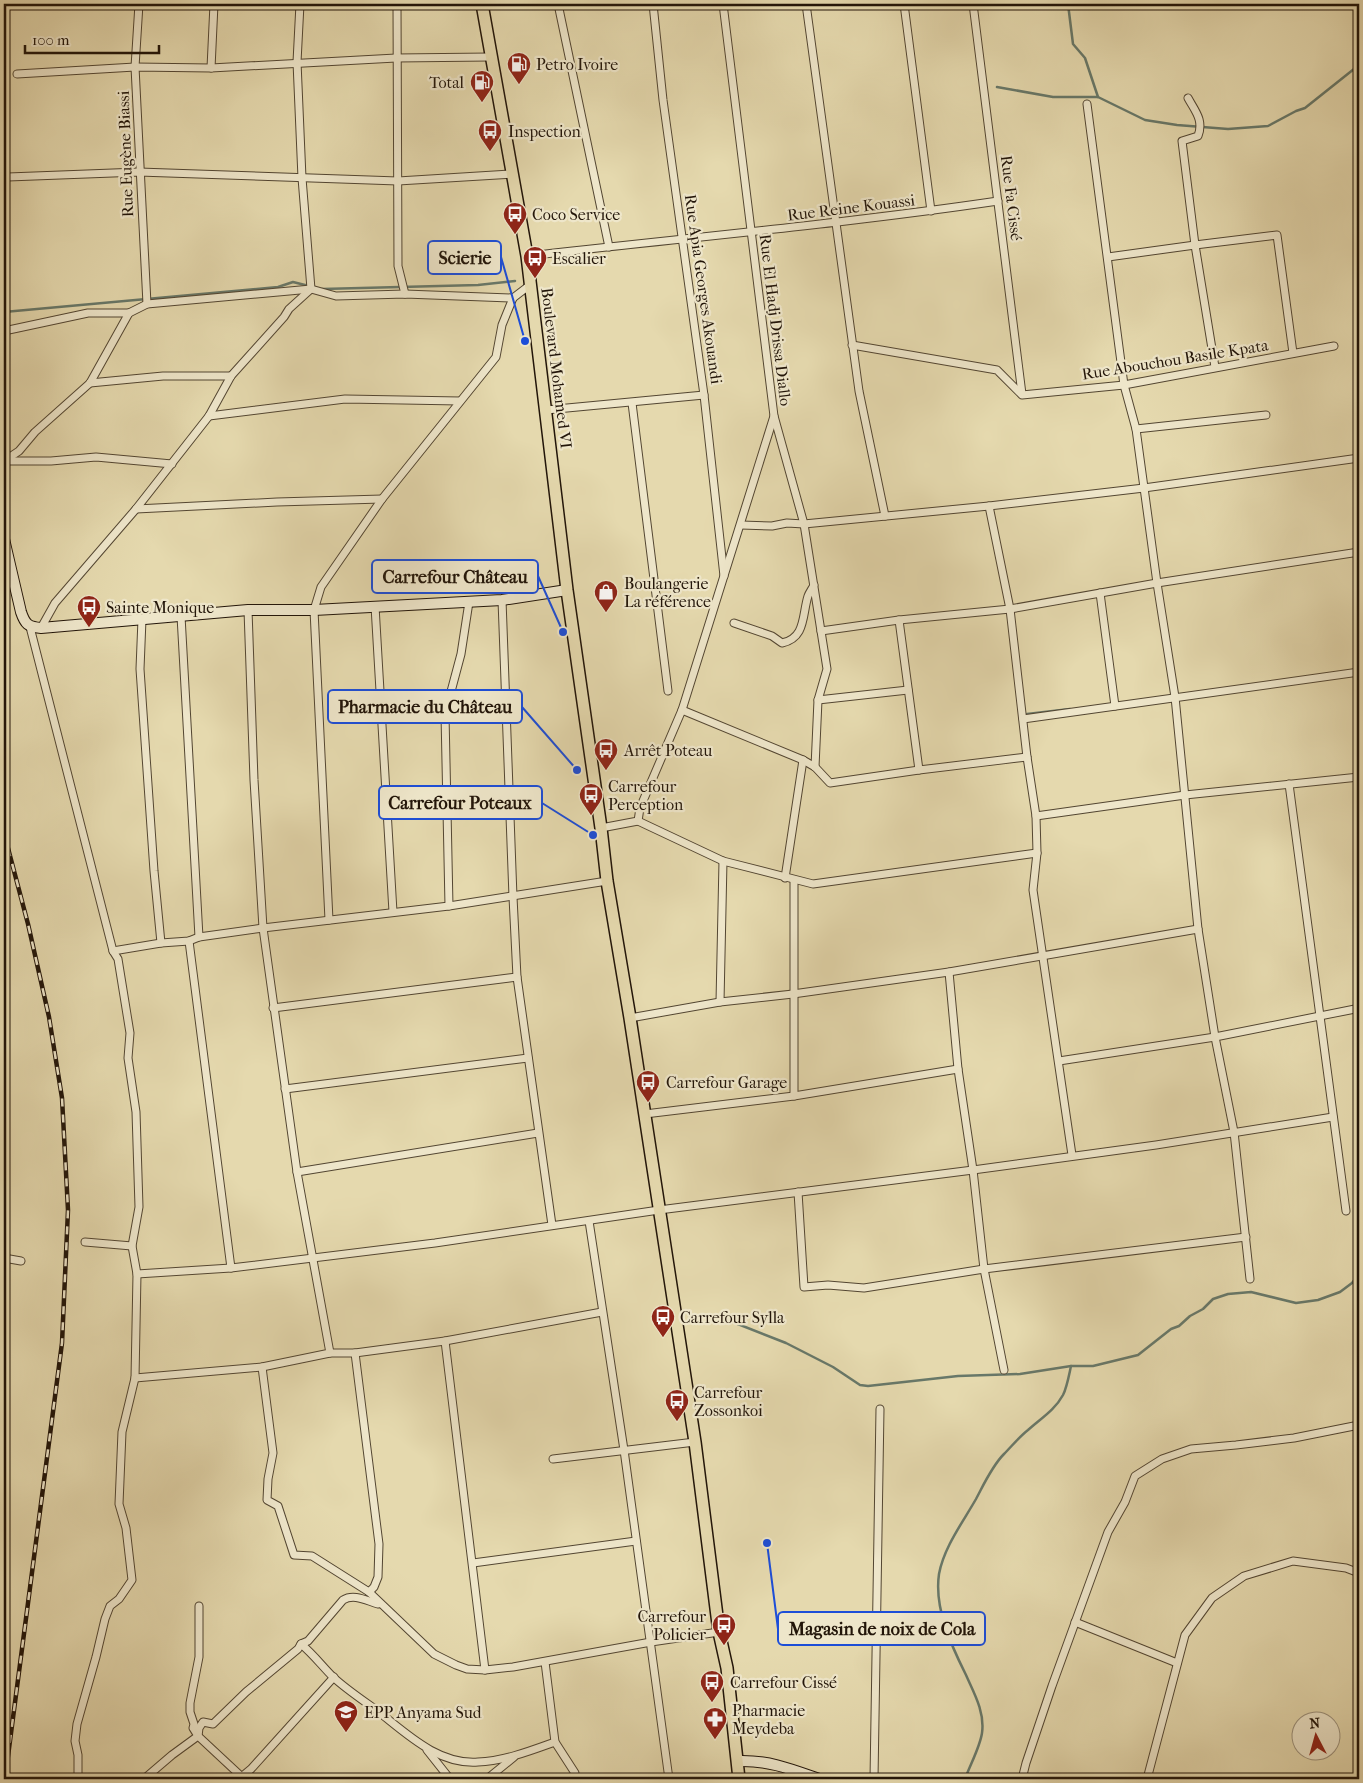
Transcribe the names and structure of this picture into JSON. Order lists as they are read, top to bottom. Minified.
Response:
{"streets":{"main road":["Boulevard Mohamed VI"],"street":["Rue Eugène Biassi","Rue Fa Cissé","Rue Reine Kouassi","Rue Apia Georges Akouandi","Rue El Hadj Drissa Diallo","Rue Abouchou Basile Kpata"]},"crossings":[["Rue Fa Cissé","Rue Reine Kouassi"],["Rue Fa Cissé","Rue Abouchou Basile Kpata"],["Rue Reine Kouassi","Rue Apia Georges Akouandi"],["Rue Reine Kouassi","Rue El Hadj Drissa Diallo"],["Rue Reine Kouassi","Boulevard Mohamed VI"],["Rue Apia Georges Akouandi","Rue El Hadj Drissa Diallo"]],"places":{"fuel station":["Petro Ivoire","Total"],"bus stop":["Inspection","Coco Service","Escalier","Sainte Monique","Arrêt Poteau","Carrefour Perception","Carrefour Garage","Carrefour Sylla","Carrefour Zossonkoi","Carrefour Policier","Carrefour Cissé"],"other":["Scierie","Carrefour Château","Pharmacie du Château","Carrefour Poteaux","Magasin de noix de Cola"],"shop":["Boulangerie La référence"],"school or university":["EPP Anyama Sud"],"pharmacy":["Pharmacie Meydeba"]},"scale_bar":"100 m","north":"top"}
